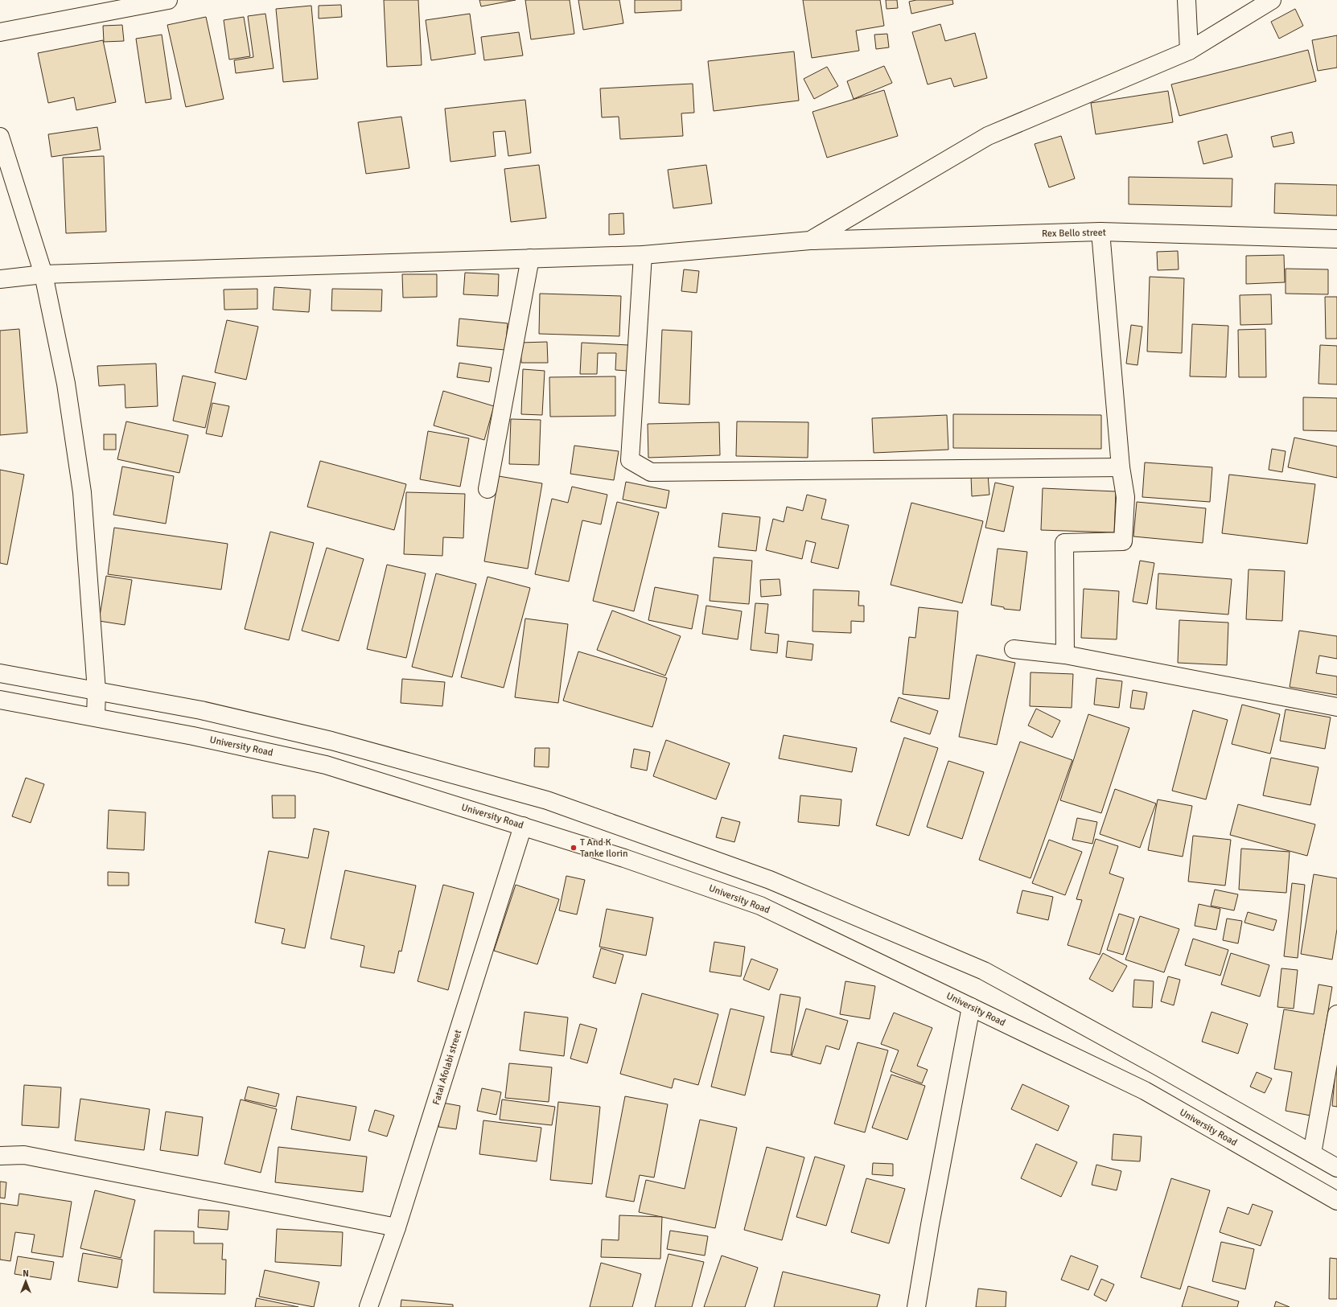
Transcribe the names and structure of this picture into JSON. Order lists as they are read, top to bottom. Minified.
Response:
{"streets":{"street":["Rex Bello street","University Road","Fatai Afolabi street"]},"crossings":[["University Road","Fatai Afolabi street"]],"places":["T And K Tanke Ilorin"],"north":"top"}
